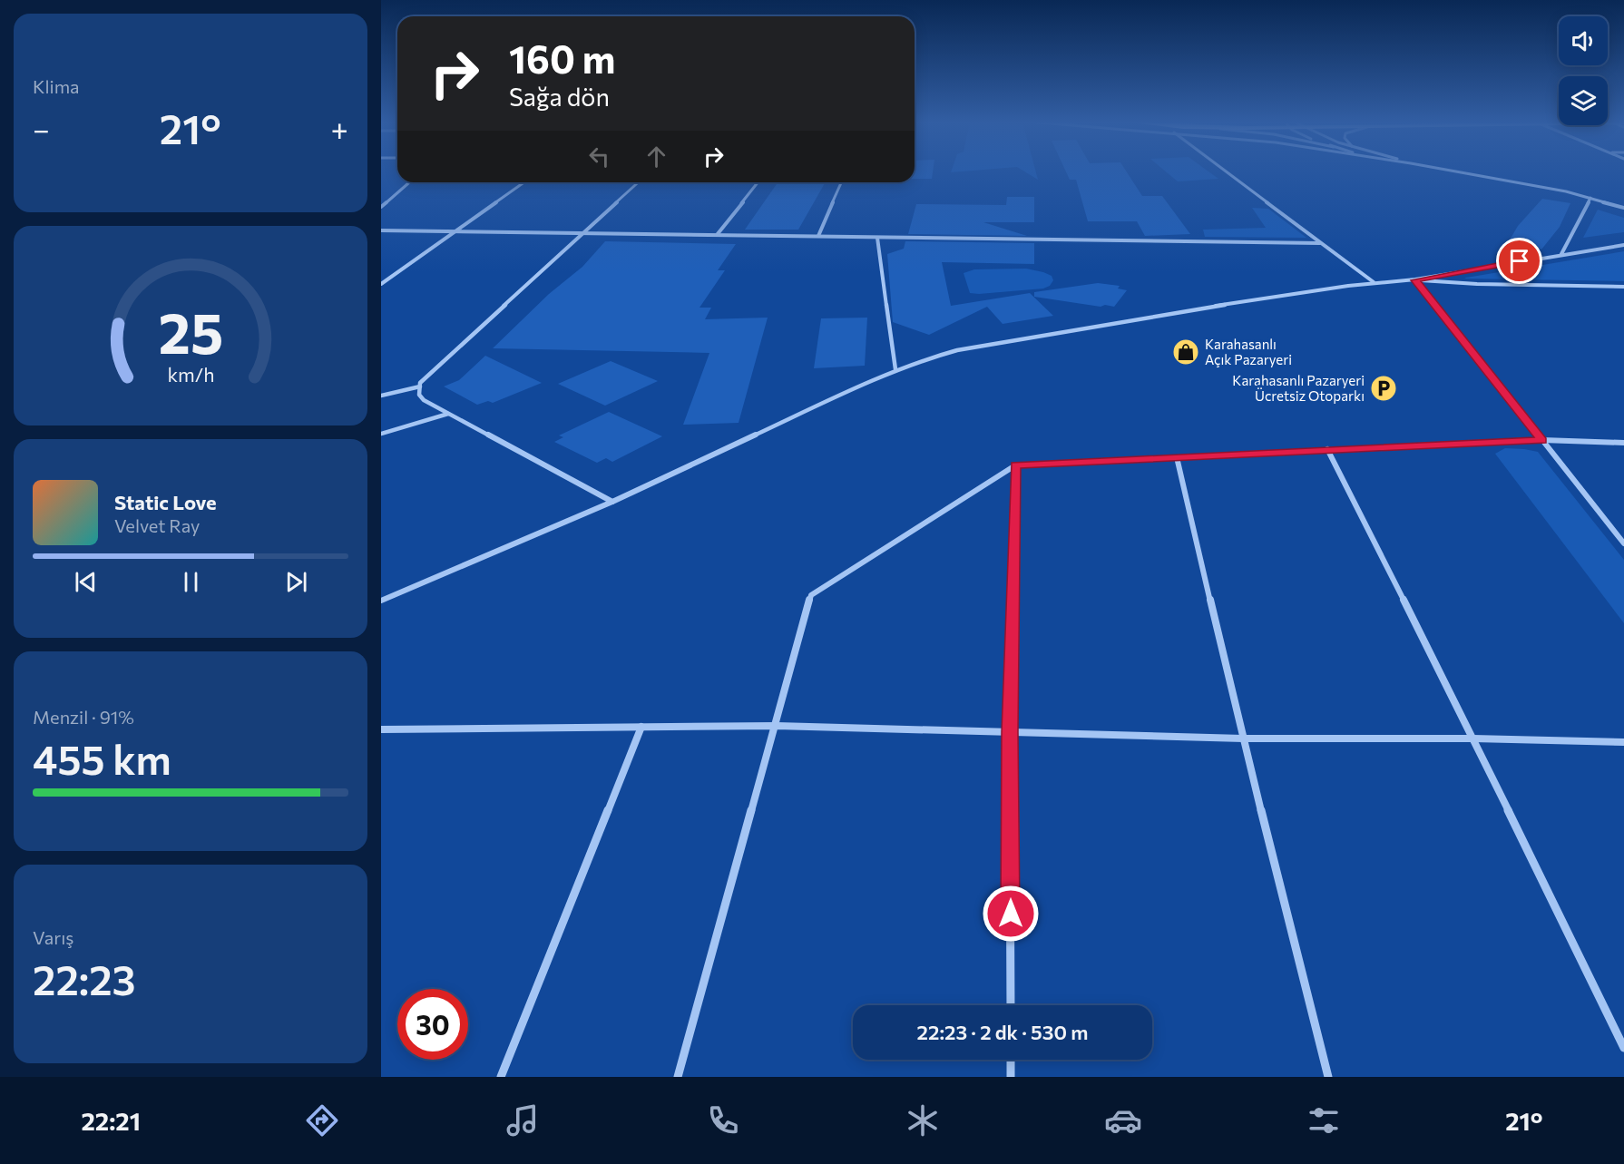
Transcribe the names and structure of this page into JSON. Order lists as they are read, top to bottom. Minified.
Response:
{"places":{"shop":["Karahasanlı Açık Pazaryeri"],"parking":["Karahasanlı Pazaryeri Ücretsiz Otoparkı"]},"page":{"tile":["Klima",["Menzil · 91%","455 km"],["Varış","22:23"]],"turn":["160 m","Sağa dön"],"heat":["−","21°","+"],"song":["Static Love","Velvet Ray"],"limit":"30","trip":"22:23 · 2 dk · 530 m","tabs":["22:21","21°"],"gauge":["25","km/h"]}}
